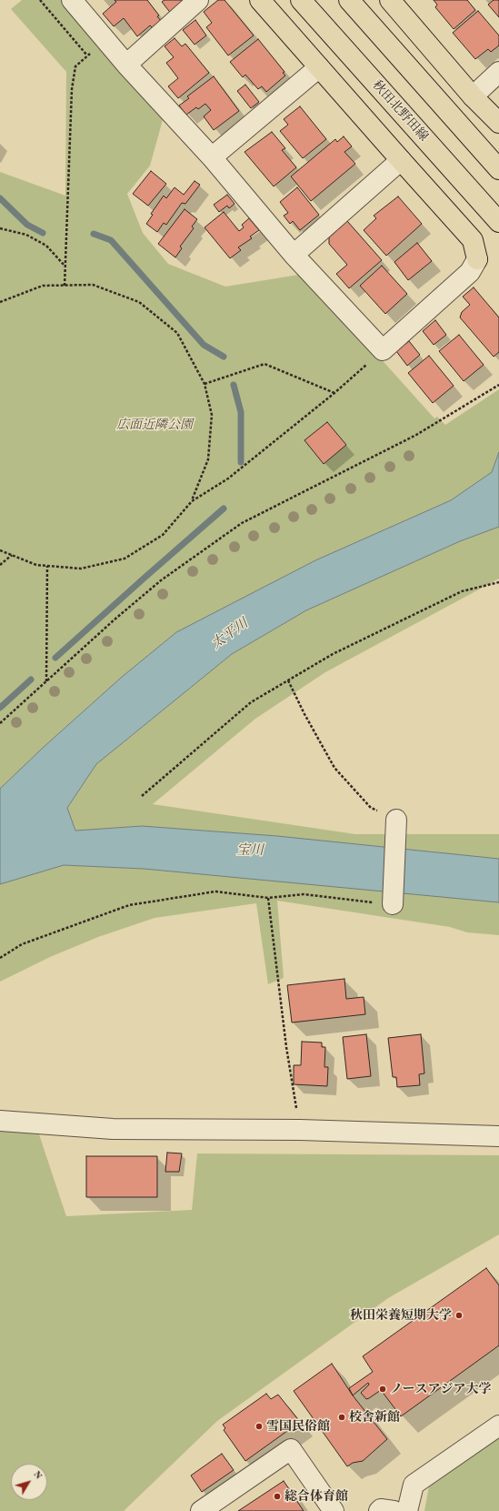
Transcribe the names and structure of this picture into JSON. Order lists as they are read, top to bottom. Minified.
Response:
{"streets":{"main road":["秋田北野田線"]},"water":["太平川","宝川"],"parks":["広面近隣公園"],"places":["秋田栄養短期大学","ノースアジア大学","校舎新館","雪国民俗館","総合体育館"],"north":"top right"}
